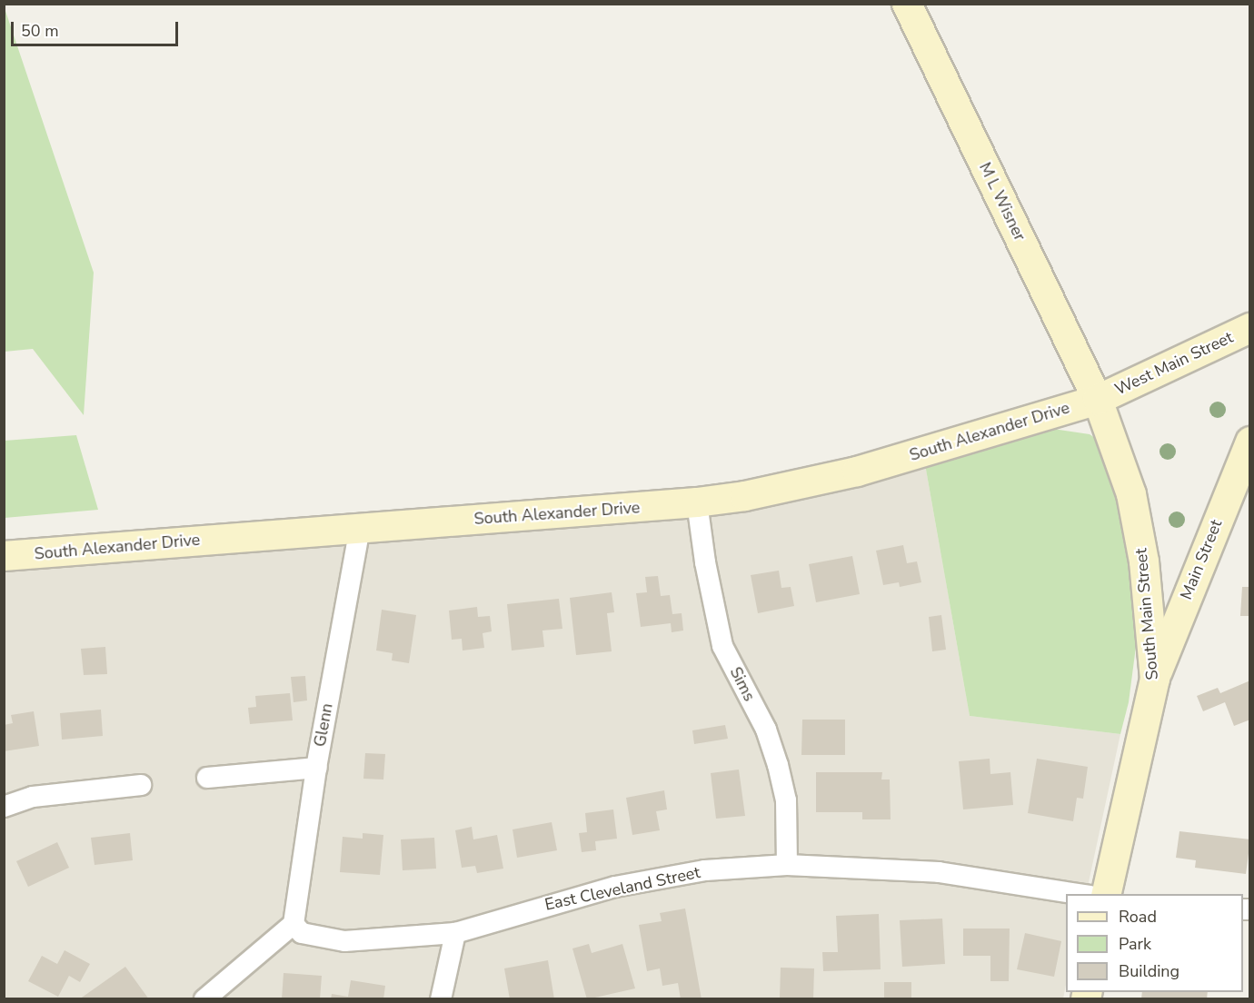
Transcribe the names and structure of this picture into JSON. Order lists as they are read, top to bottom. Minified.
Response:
{"streets":{"main road":["M L Wisner","West Main Street","South Alexander Drive","Main Street","South Main Street"],"street":["Sims","Glenn","East Cleveland Street"]},"crossings":[["M L Wisner","West Main Street"],["M L Wisner","South Alexander Drive"],["M L Wisner","South Main Street"],["West Main Street","South Alexander Drive"],["West Main Street","South Main Street"],["South Alexander Drive","South Main Street"],["South Alexander Drive","Sims"],["South Alexander Drive","Glenn"],["Main Street","South Main Street"],["Sims","East Cleveland Street"],["Glenn","East Cleveland Street"]],"legend":["Road","Park","Building"],"scale_bar":"50 m"}
